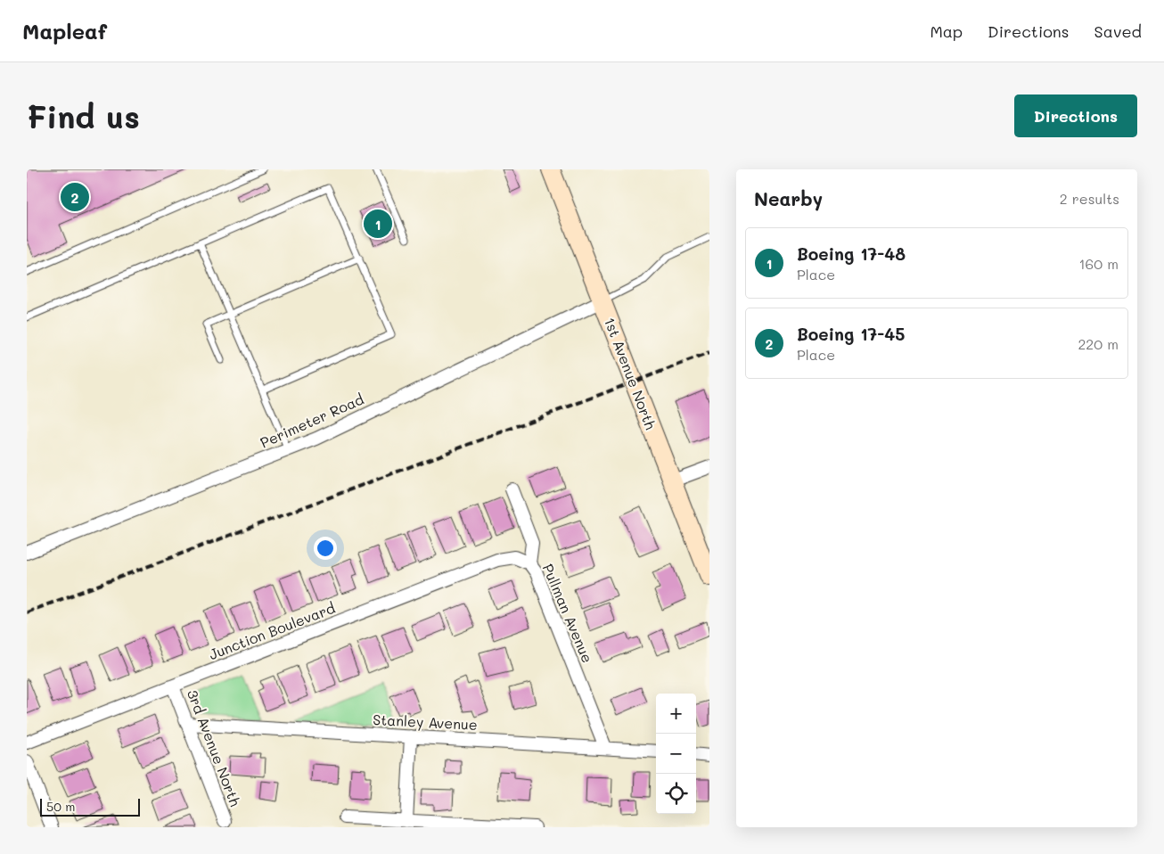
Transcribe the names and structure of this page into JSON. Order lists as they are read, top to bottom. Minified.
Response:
{"streets":{"street":["1st Avenue North","Perimeter Road","Pullman Avenue","Junction Boulevard","Stanley Avenue","3rd Avenue North"]},"crossings":[["1st Avenue North","Perimeter Road"],["Pullman Avenue","Junction Boulevard"],["Pullman Avenue","Stanley Avenue"],["Junction Boulevard","3rd Avenue North"],["Stanley Avenue","3rd Avenue North"]],"scale_bar":"50 m","page":{"header":"Mapleaf","nav":["Map","Directions","Saved"],"buttons":"Directions","title":"Find us","heading":["Nearby","2 results"],"pins":["2","1"],"list":[{"mark":"1","name":"Boeing 17-48","note":"Place","value":"160 m"},{"mark":"2","name":"Boeing 17-45","note":"Place","value":"220 m"}],"map_buttons":["+","−"],"scale":"50 m"}}
